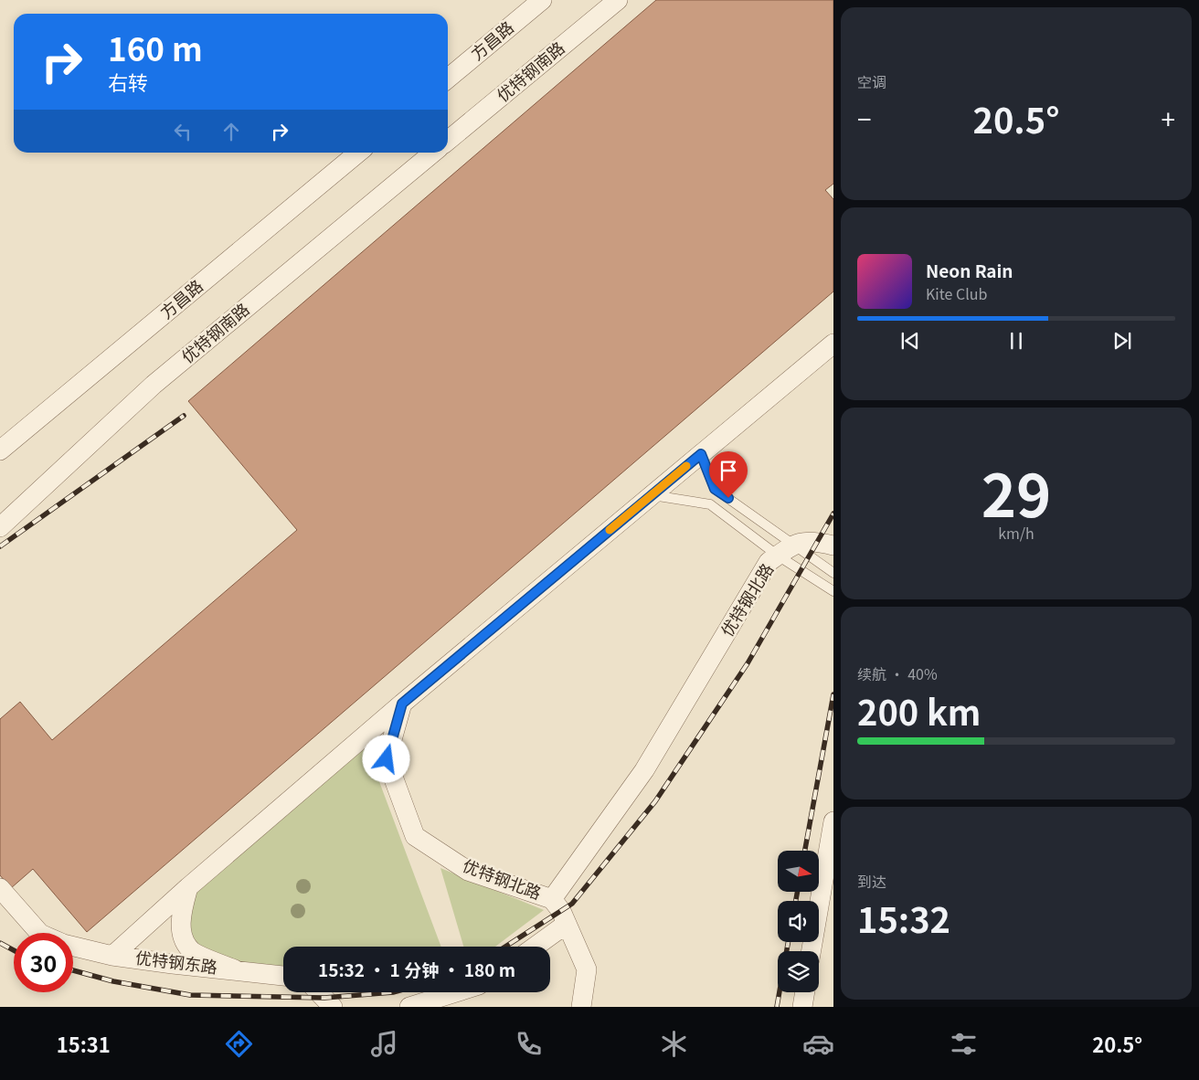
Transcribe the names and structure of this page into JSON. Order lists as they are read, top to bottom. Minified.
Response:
{"streets":{"street":["方昌路","优特钢南路","优特钢北路","优特钢东路"]},"north":"right","page":{"tile":["空调",["29","km/h"],["续航 · 40%","200 km"],["到达","15:32"]],"turn":["160 m","右转"],"heat":["−","20.5°","+"],"song":["Neon Rain","Kite Club"],"limit":"30","trip":"15:32 · 1 分钟 · 180 m","tabs":["15:31","20.5°"]}}
